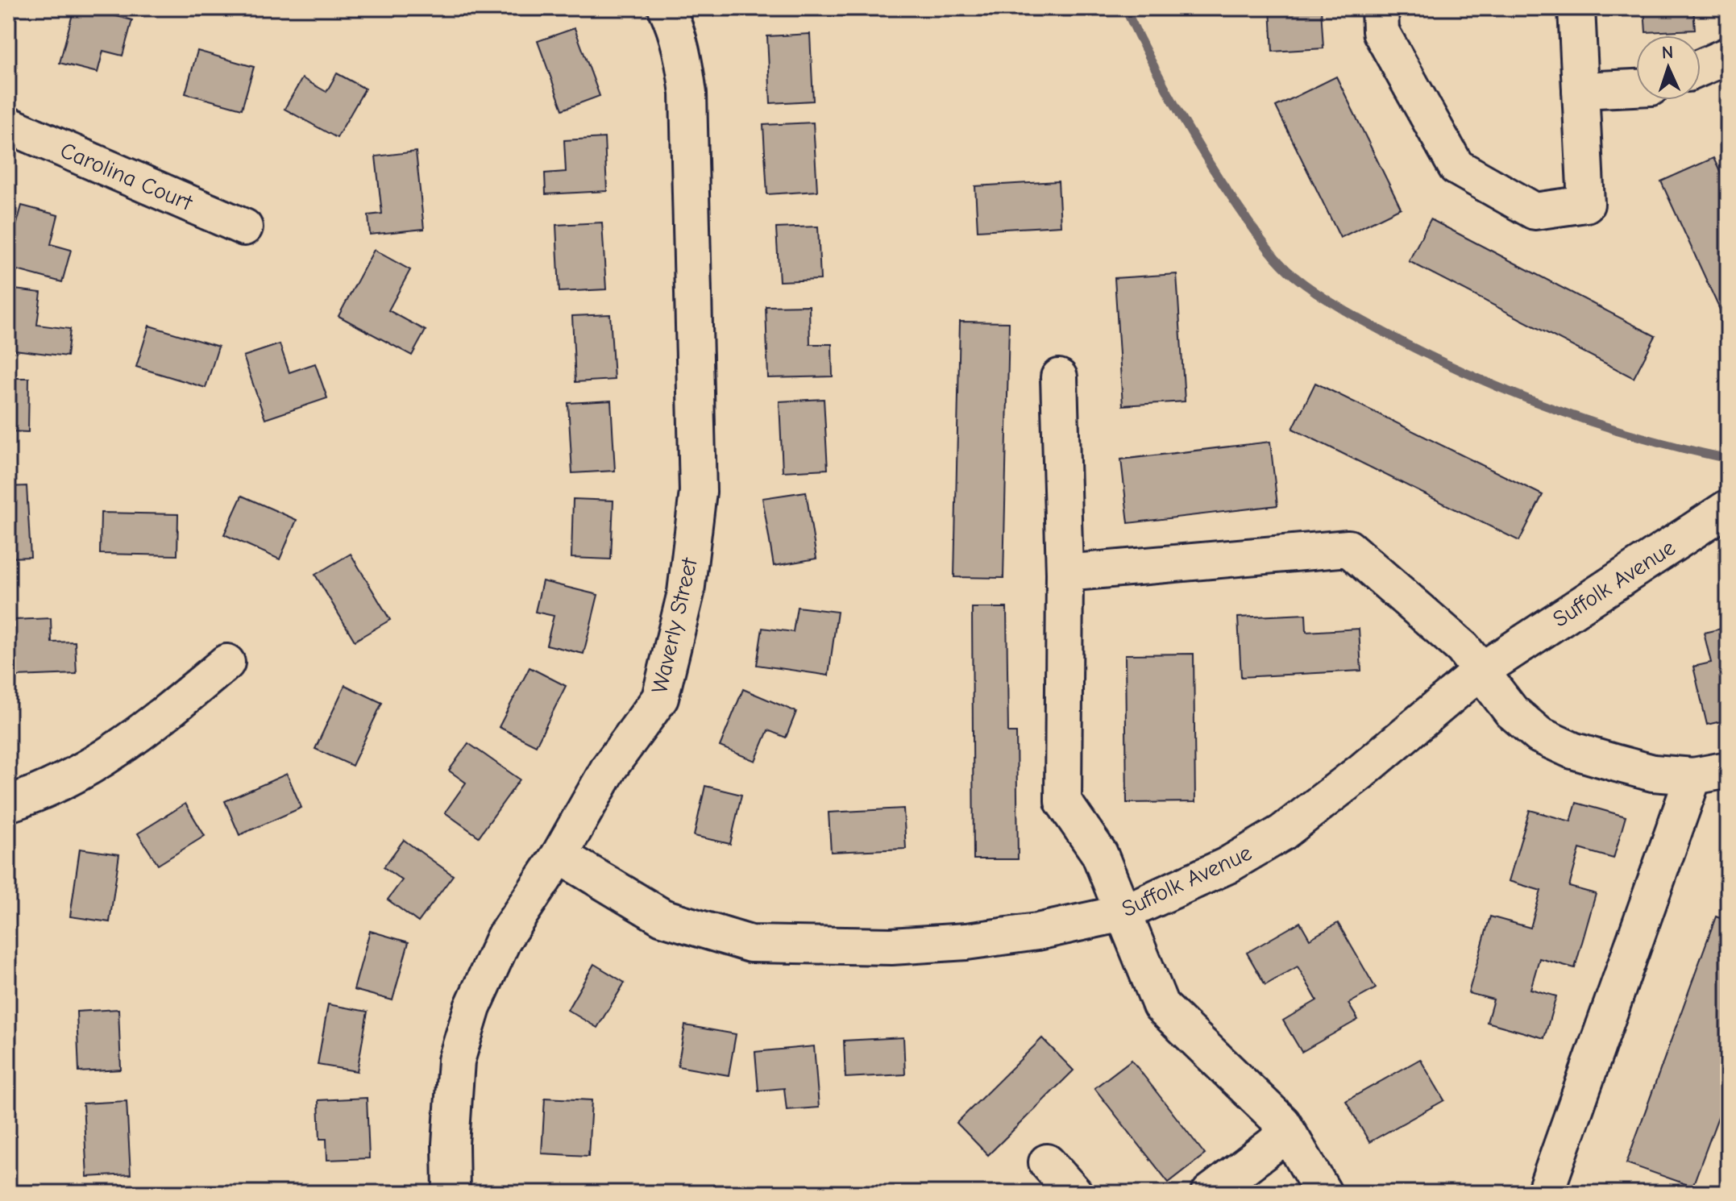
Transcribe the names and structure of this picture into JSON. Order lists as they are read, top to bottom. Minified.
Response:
{"streets":{"street":["Carolina Court","Suffolk Avenue","Waverly Street"]},"crossings":[["Suffolk Avenue","Waverly Street"]],"north":"top"}
